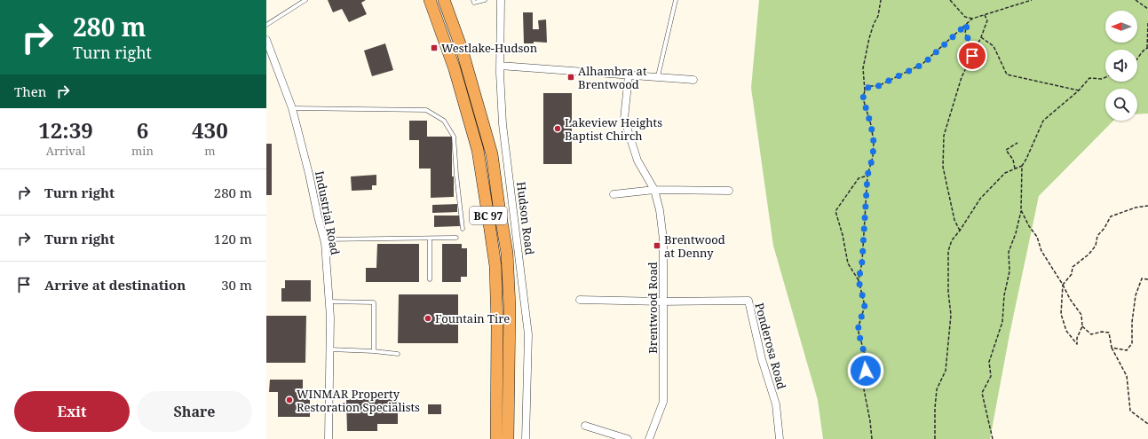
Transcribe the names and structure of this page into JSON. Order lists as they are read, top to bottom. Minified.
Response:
{"streets":{"highway":["BC 97"],"street":["Industrial Road","Hudson Road","Brentwood Road","Ponderosa Road"]},"crossings":[["Brentwood Road","Ponderosa Road"]],"places":{"transit":["Westlake-Hudson","Alhambra at Brentwood","Brentwood at Denny"],"other":["Lakeview Heights Baptist Chirch","Fountain Tire","WINMAR Property Restoration Specialists"]},"north":"left","page":{"turn":["280 m","Turn right"],"then":"Then","eta":["12:39","Arrival","6","min","430","m"],"list":[{"name":"Turn right","value":"280 m"},{"name":"Turn right","value":"120 m"},{"name":"Arrive at destination","value":"30 m"}],"buttons":["Exit","Share"]}}
